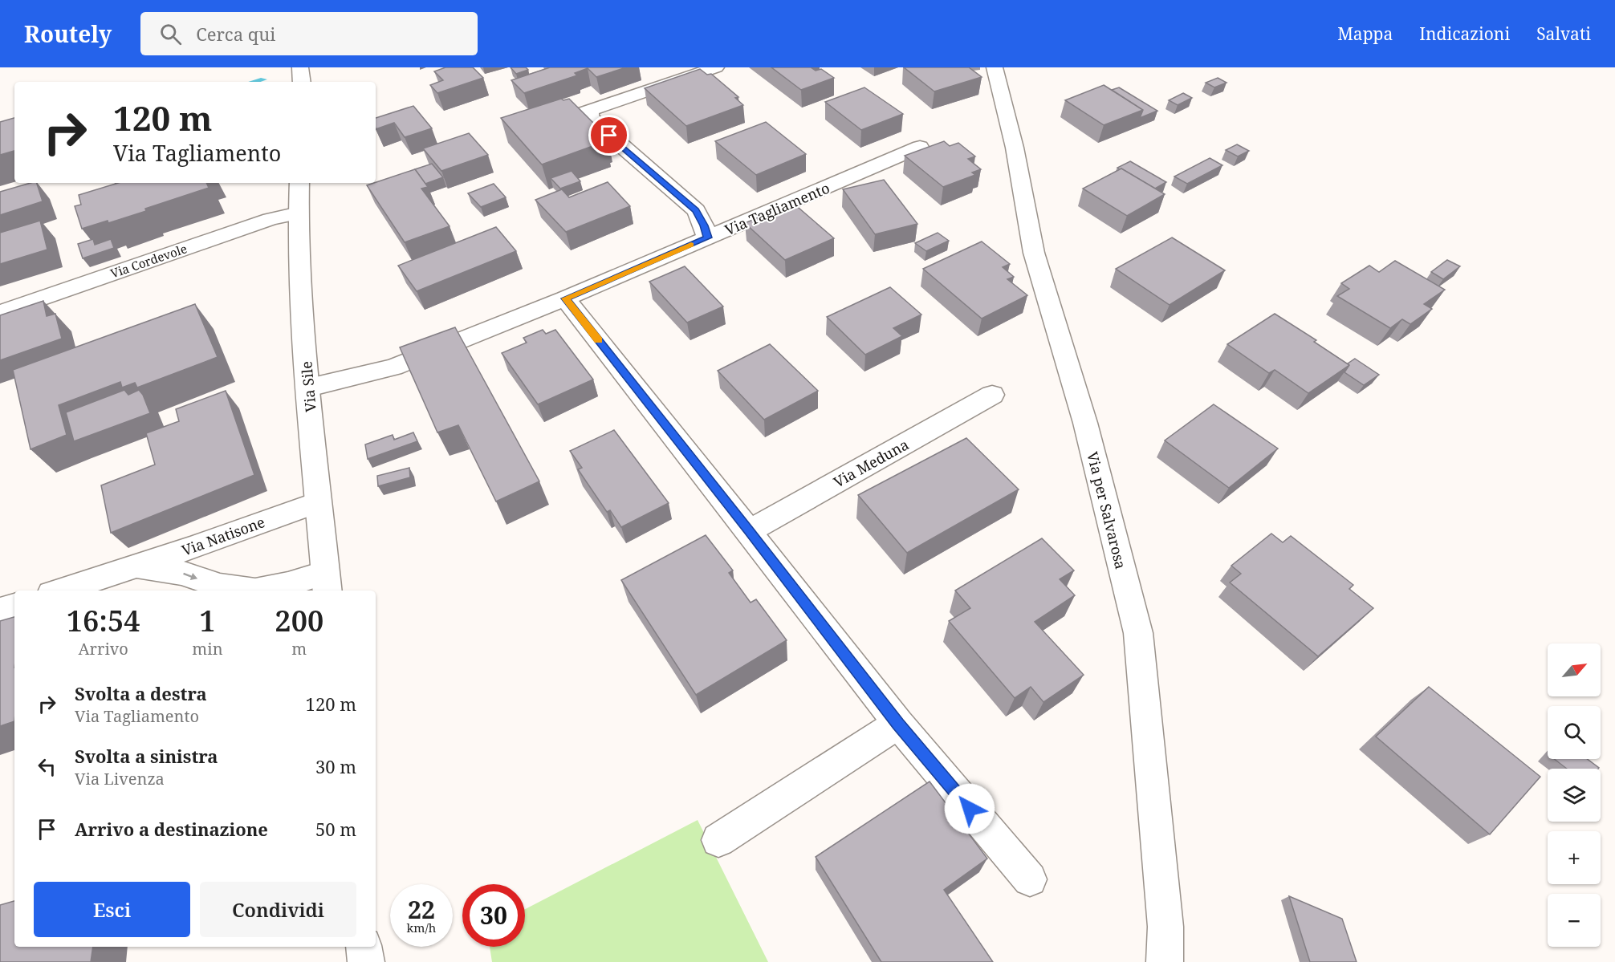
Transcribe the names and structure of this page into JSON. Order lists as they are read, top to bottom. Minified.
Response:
{"streets":{"street":["Via Tagliamento","Via Cordevole","Via Sile","Via Meduna","Via per Salvarosa","Via Natisone"]},"crossings":[["Via Tagliamento","Via Sile"],["Via Cordevole","Via Sile"],["Via Sile","Via Natisone"]],"north":"top right","page":{"header":"Routely","search":"Cerca qui","nav":["Mappa","Indicazioni","Salvati"],"turn":["120 m","Via Tagliamento"],"eta":["16:54","Arrivo","1","min","200","m"],"map_buttons":["+","−"],"list":[{"name":"Svolta a destra","note":"Via Tagliamento","value":"120 m"},{"name":"Svolta a sinistra","note":"Via Livenza","value":"30 m"},{"name":"Arrivo a destinazione","value":"50 m"}],"buttons":["Esci","Condividi"],"speed":"22 km/h","limit":"30"}}
